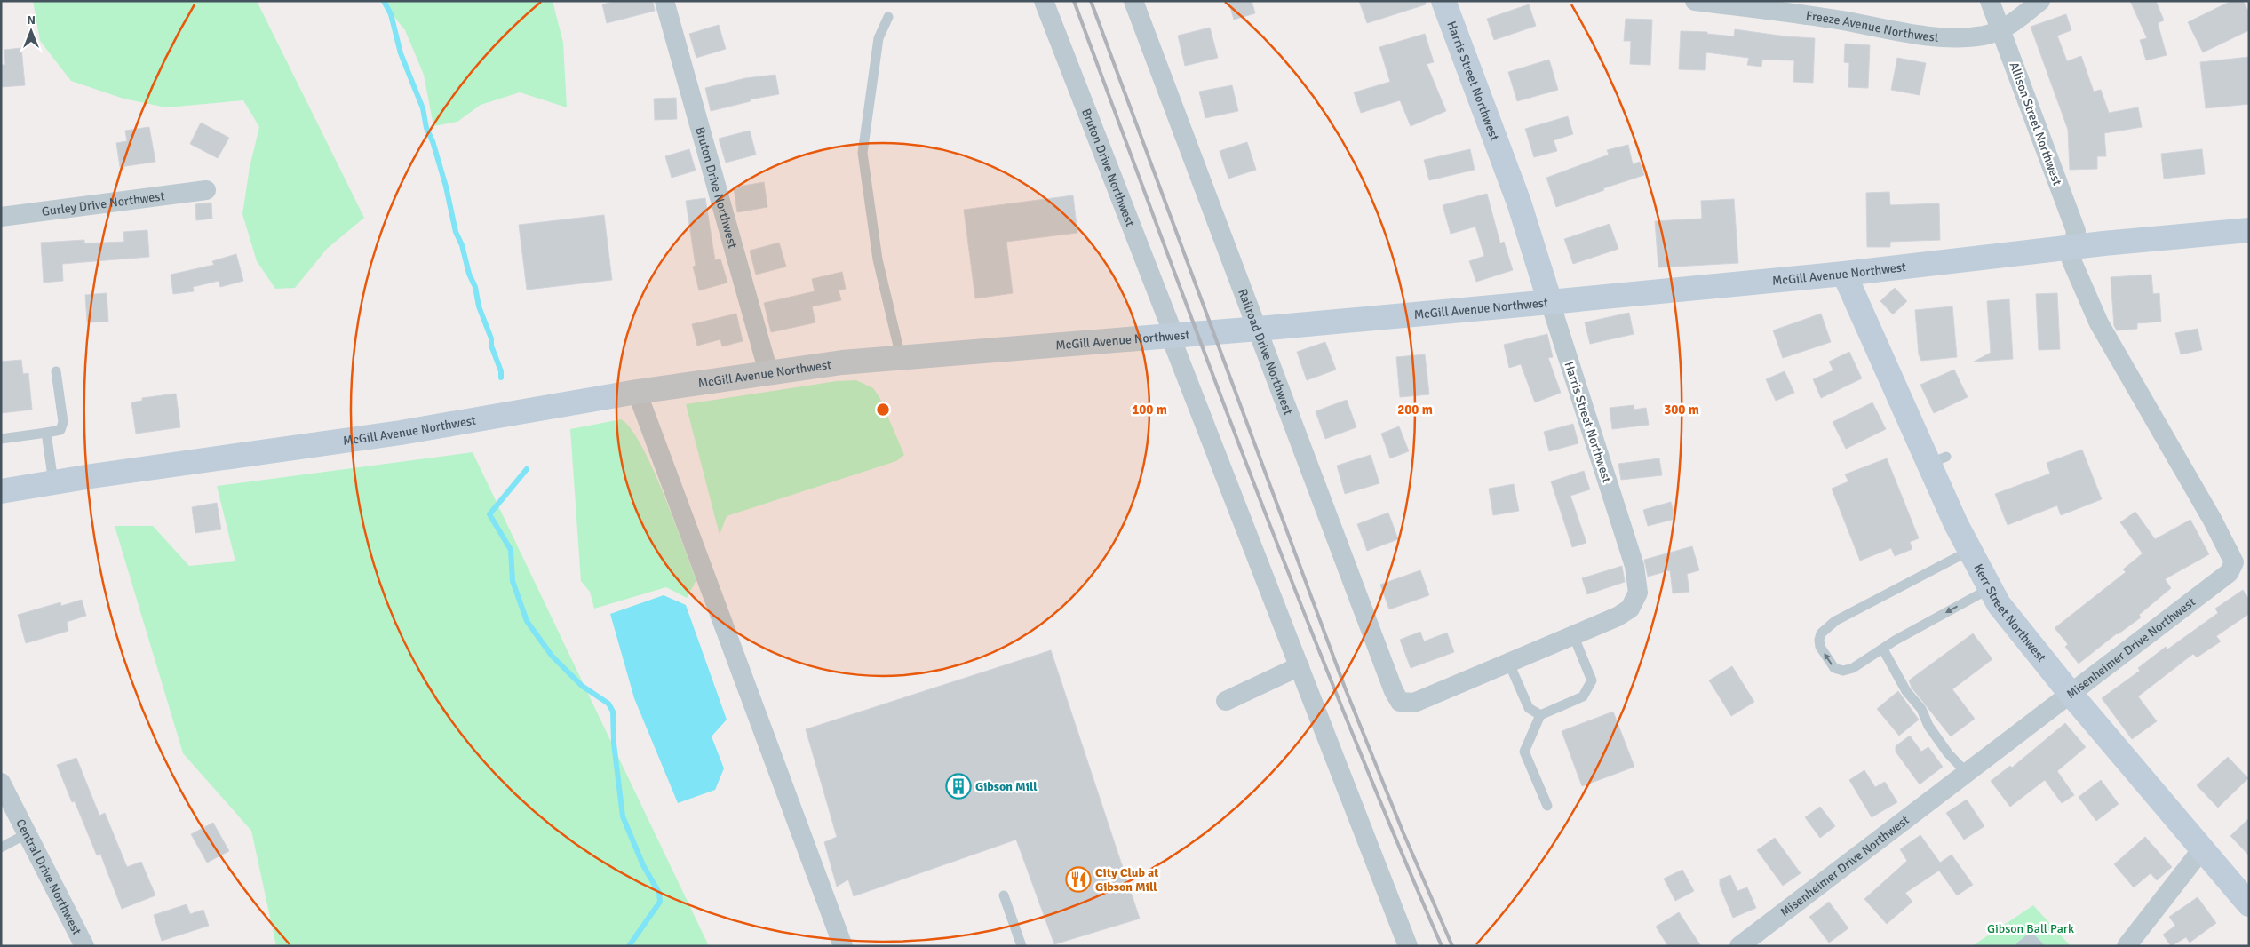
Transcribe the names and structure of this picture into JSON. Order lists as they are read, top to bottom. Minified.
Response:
{"streets":{"street":["Freeze Avenue Northwest","Harris Street Northwest","Allison Street Northwest","Bruton Drive Northwest","Gurley Drive Northwest","McGill Avenue Northwest","Railroad Drive Northwest","Kerr Street Northwest","Misenheimer Drive Northwest","Central Drive Northwest"]},"crossings":[["Freeze Avenue Northwest","Allison Street Northwest"],["Harris Street Northwest","McGill Avenue Northwest"],["Harris Street Northwest","Railroad Drive Northwest"],["Allison Street Northwest","McGill Avenue Northwest"],["Allison Street Northwest","Misenheimer Drive Northwest"],["Bruton Drive Northwest","McGill Avenue Northwest"],["McGill Avenue Northwest","Railroad Drive Northwest"],["McGill Avenue Northwest","Kerr Street Northwest"],["McGill Avenue Northwest","Misenheimer Drive Northwest"],["Kerr Street Northwest","Misenheimer Drive Northwest"]],"parks":["Gibson Ball Park"],"places":{"building":["Gibson Mill"],"restaurant":["City Club at Gibson Mill"]},"north":"top","rings":["100 m","200 m","300 m"]}
